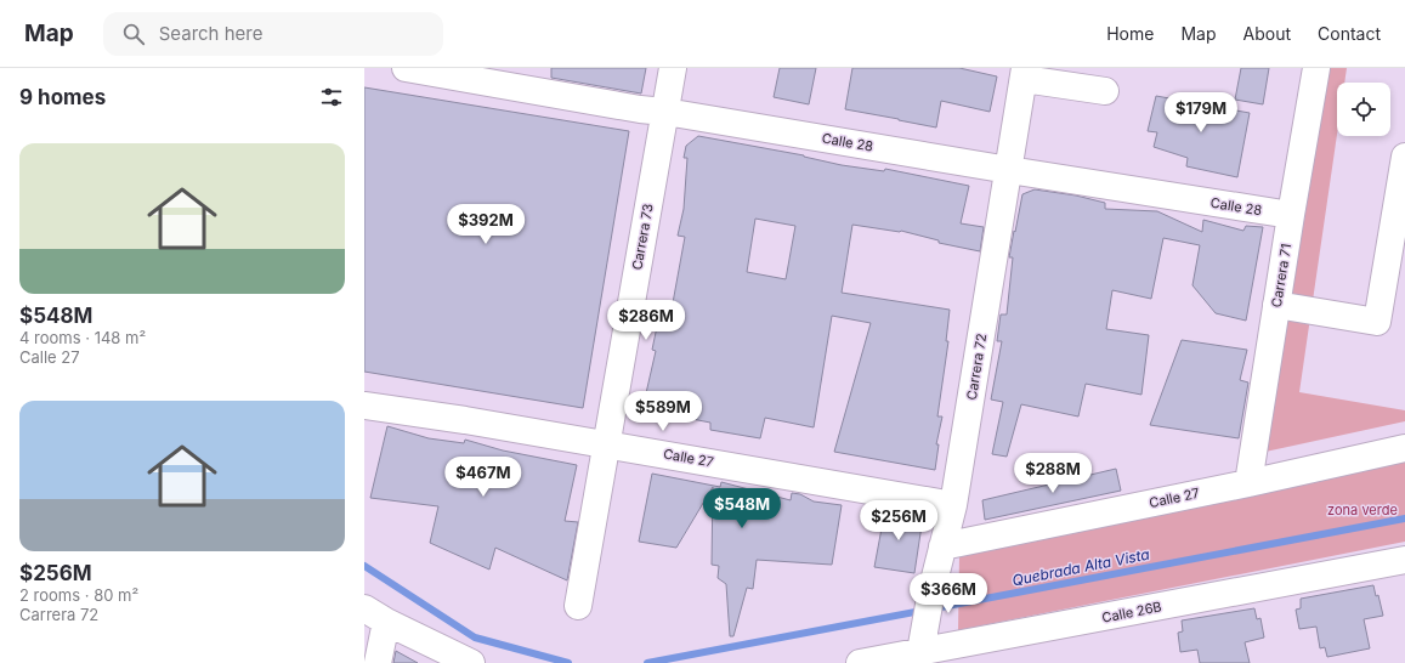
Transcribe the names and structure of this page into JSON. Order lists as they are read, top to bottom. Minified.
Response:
{"streets":{"street":["Calle 28","Carrera 73","Carrera 71","Carrera 72","Calle 27","Calle 26B"]},"crossings":[["Calle 28","Carrera 73"],["Calle 28","Carrera 71"],["Calle 28","Carrera 72"],["Carrera 73","Calle 27"],["Carrera 71","Calle 27"],["Carrera 72","Calle 27"],["Carrera 72","Calle 26B"]],"water":["Quebrada Alta Vista"],"parks":["zona verde"],"page":{"header":"Map","search":"Search here","nav":["Home","Map","About","Contact"],"heading":"9 homes","price":["$179M","$392M","$286M","$589M","$288M","$467M","$548M","$256M","$366M"],"list":[{"name":"$548M","note":"4 rooms · 148 m² · Calle 27"},{"name":"$256M","note":"2 rooms · 80 m² · Carrera 72"}]}}
